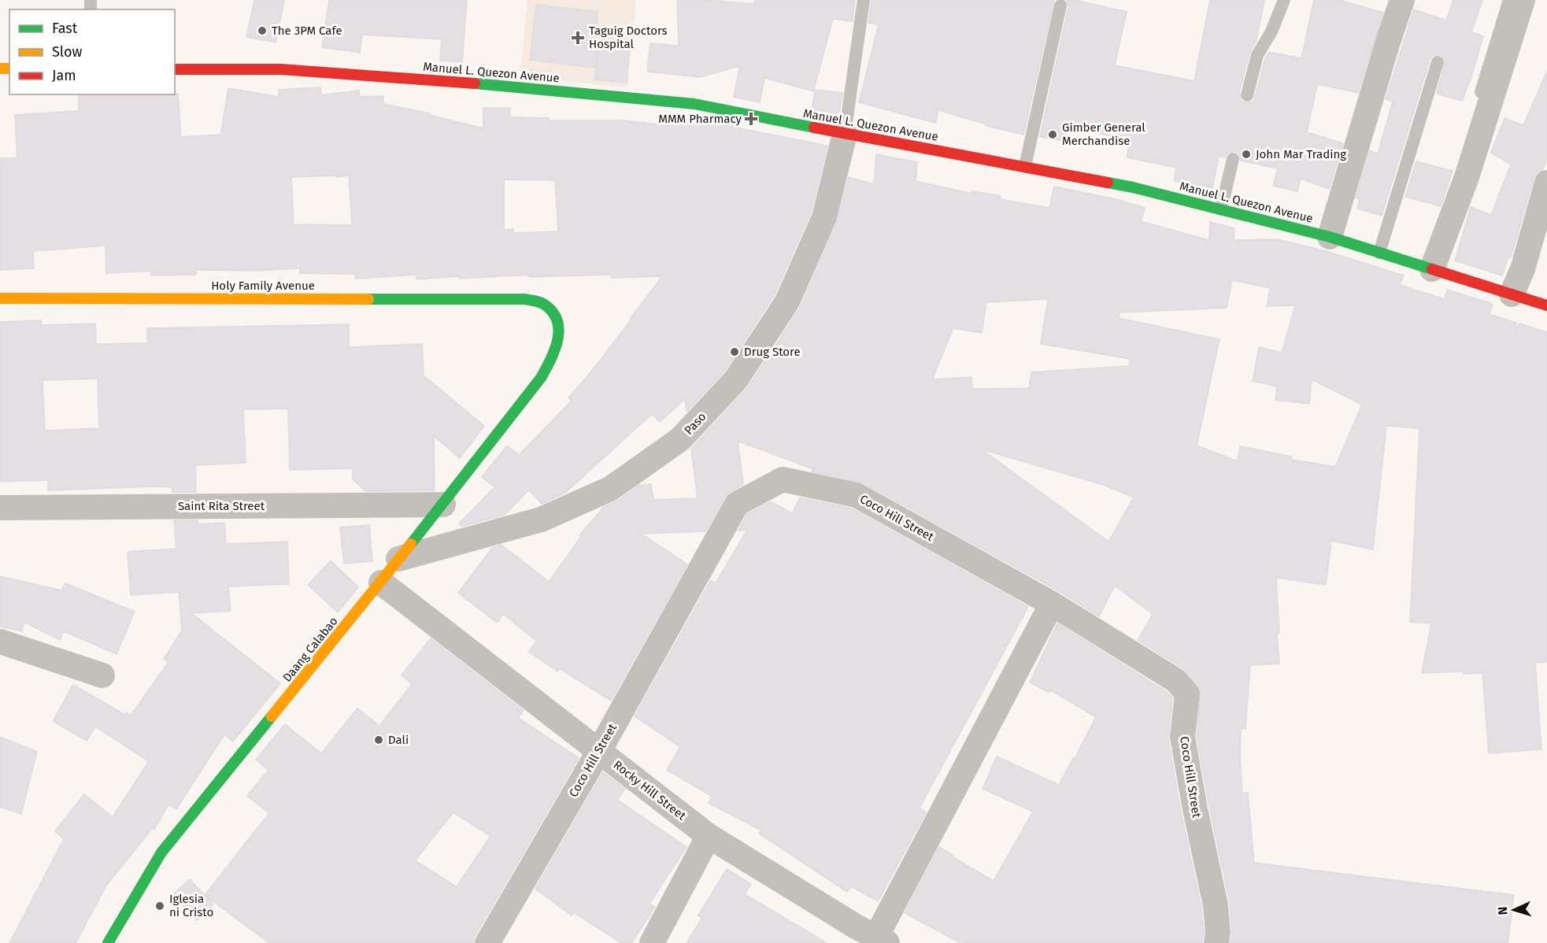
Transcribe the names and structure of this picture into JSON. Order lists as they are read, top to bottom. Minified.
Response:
{"streets":{"main road":["Manuel L. Quezon Avenue","Holy Family Avenue","Daang Calabao"],"street":["Paso","Saint Rita Street","Coco Hill Street","Rocky Hill Street"]},"crossings":[["Manuel L. Quezon Avenue","Paso"],["Holy Family Avenue","Daang Calabao"],["Paso","Daang Calabao"],["Saint Rita Street","Daang Calabao"],["Coco Hill Street","Rocky Hill Street"],["Daang Calabao","Rocky Hill Street"]],"places":{"other":["The 3PM Cafe","Gimber General Merchandise","John Mar Trading","Drug Store","Dali","Iglesia ni Cristo"],"health":["Taguig Doctors Hospital","MMM Pharmacy"]},"legend":["Fast","Slow","Jam"],"north":"left"}
